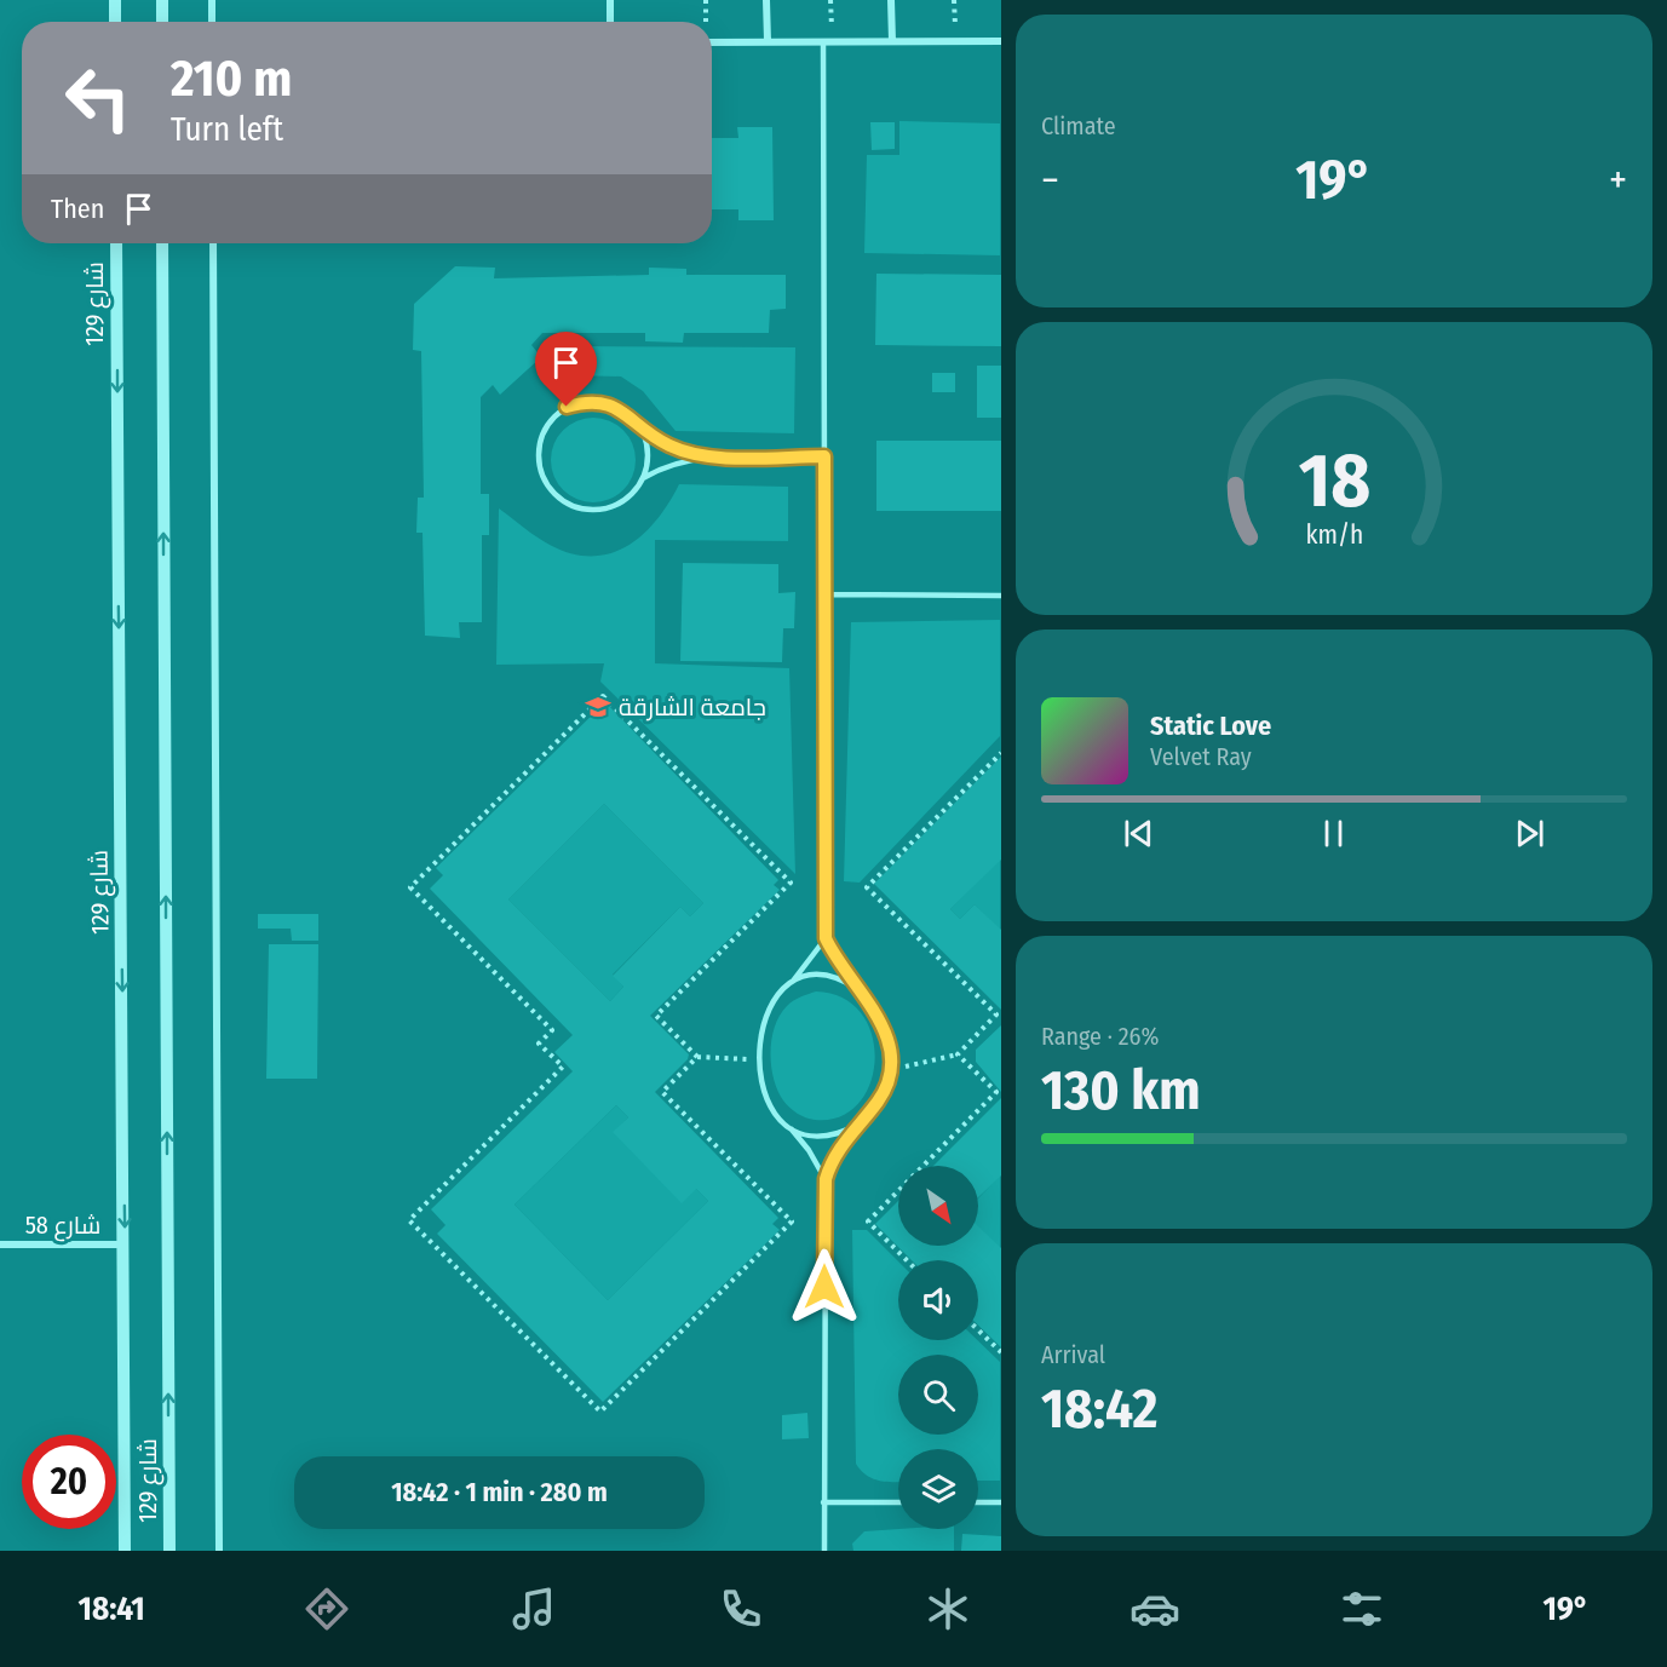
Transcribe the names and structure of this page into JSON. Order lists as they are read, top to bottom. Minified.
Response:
{"streets":{"street":["شارع 129","شارع 58"]},"crossings":[["شارع 129","شارع 58"]],"places":{"school or university":["جامعة الشارقة"]},"north":"bottom right","page":{"tile":["Climate",["Range · 26%","130 km"],["Arrival","18:42"]],"turn":["210 m","Turn left"],"heat":["−","19°","+"],"then":"Then","song":["Static Love","Velvet Ray"],"limit":"20","trip":"18:42 · 1 min · 280 m","tabs":["18:41","19°"],"gauge":["18","km/h"]}}
